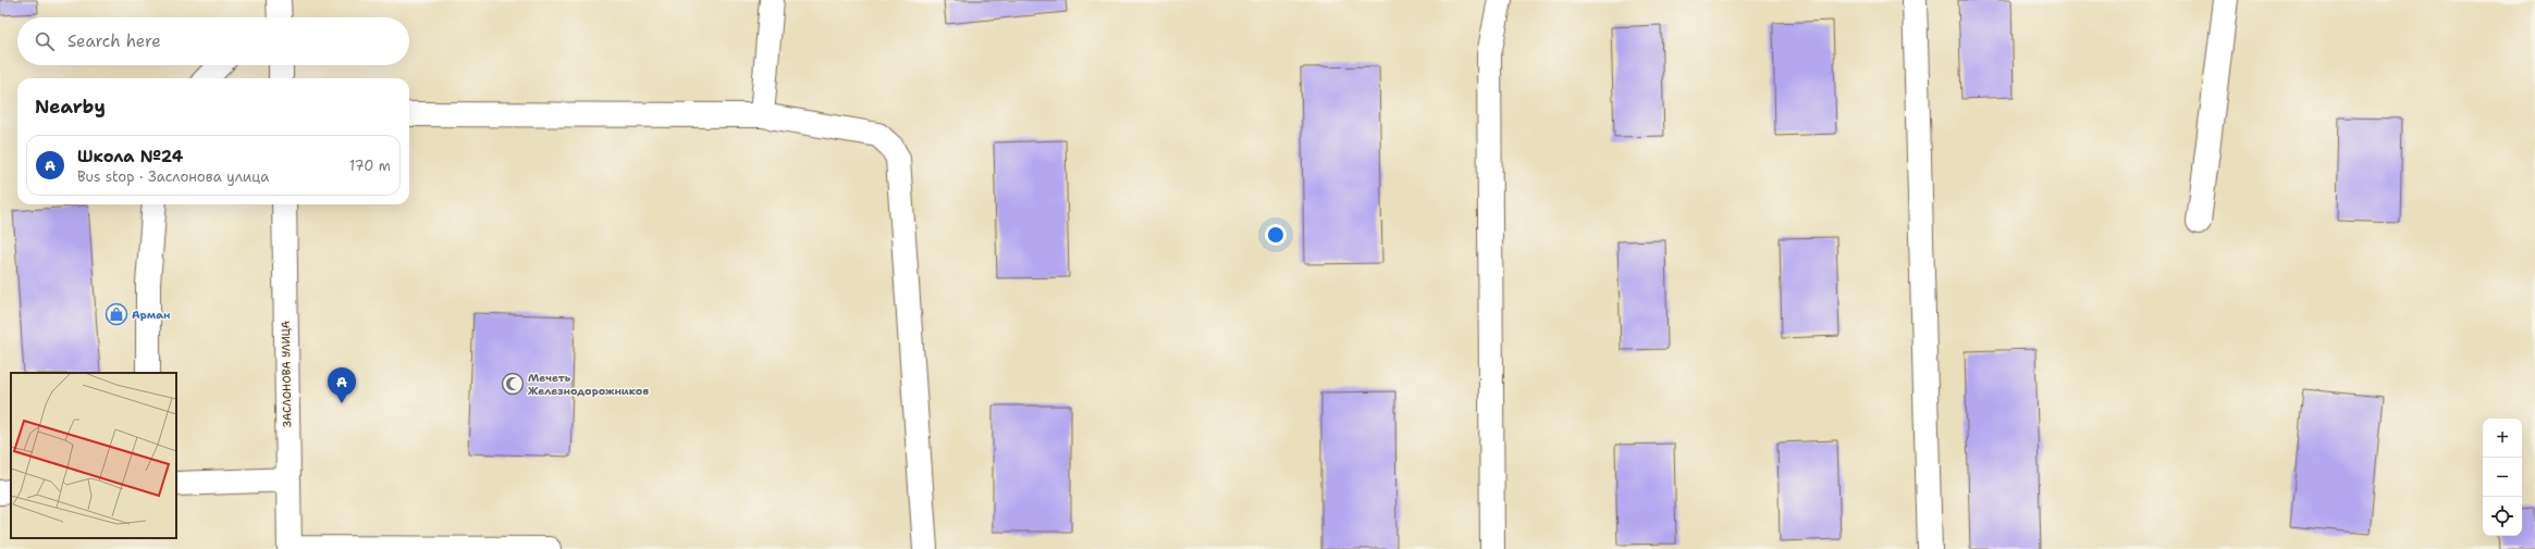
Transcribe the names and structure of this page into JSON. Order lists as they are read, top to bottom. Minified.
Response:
{"streets":{"street":["ЗАСЛОНОВА УЛИЦА"]},"places":{"shop":["Арман"],"mosque":["Мечеть Железнодорожников"]},"page":{"search":"Search here","heading":"Nearby","list":[{"mark":"A","name":"Школа №24","note":"Bus stop · Заслонова улица","value":"170 m"}],"pins":"A","map_buttons":["+","−"]}}
